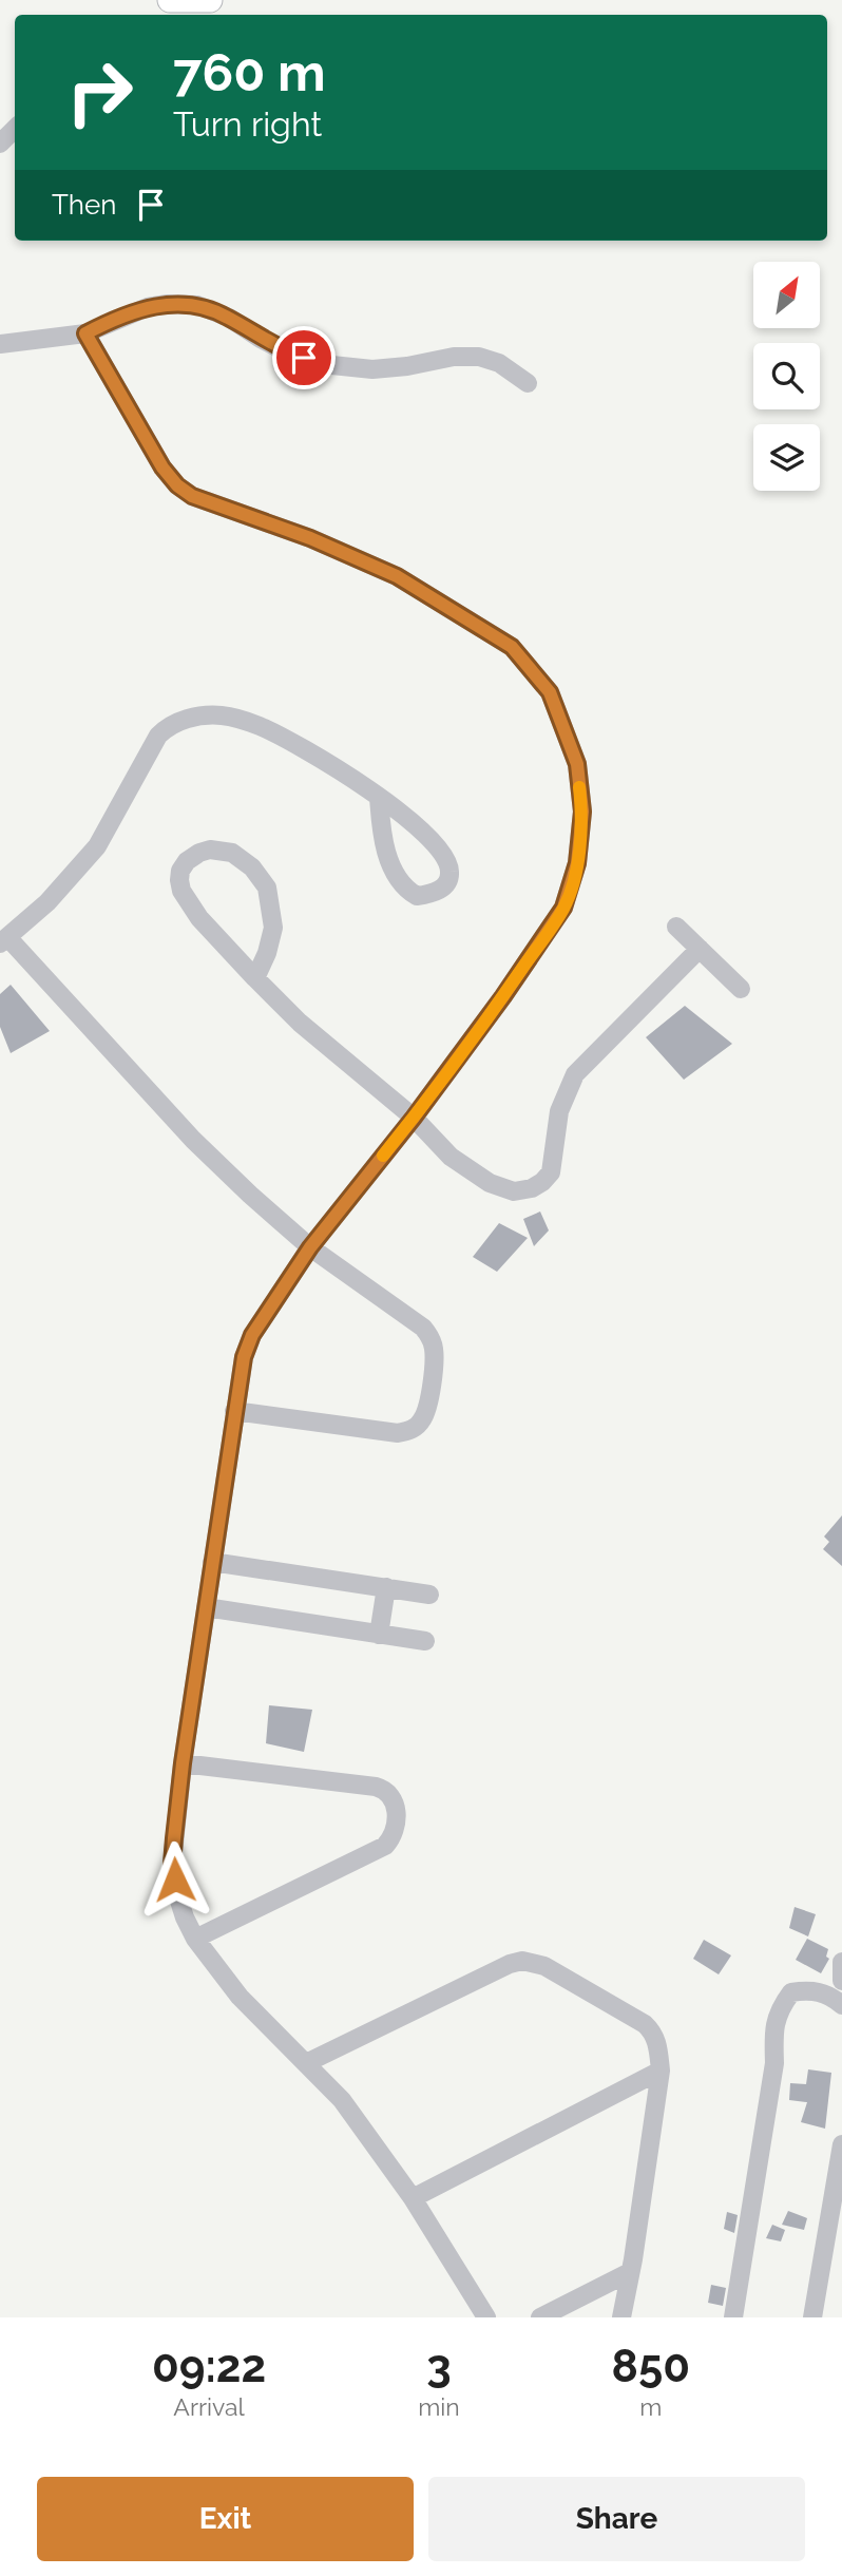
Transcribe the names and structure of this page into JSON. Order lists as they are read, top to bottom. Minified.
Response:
{"north":"top right","page":{"turn":["760 m","Turn right"],"then":"Then","eta":["09:22","Arrival","3","min","850","m"],"buttons":["Exit","Share"]}}
